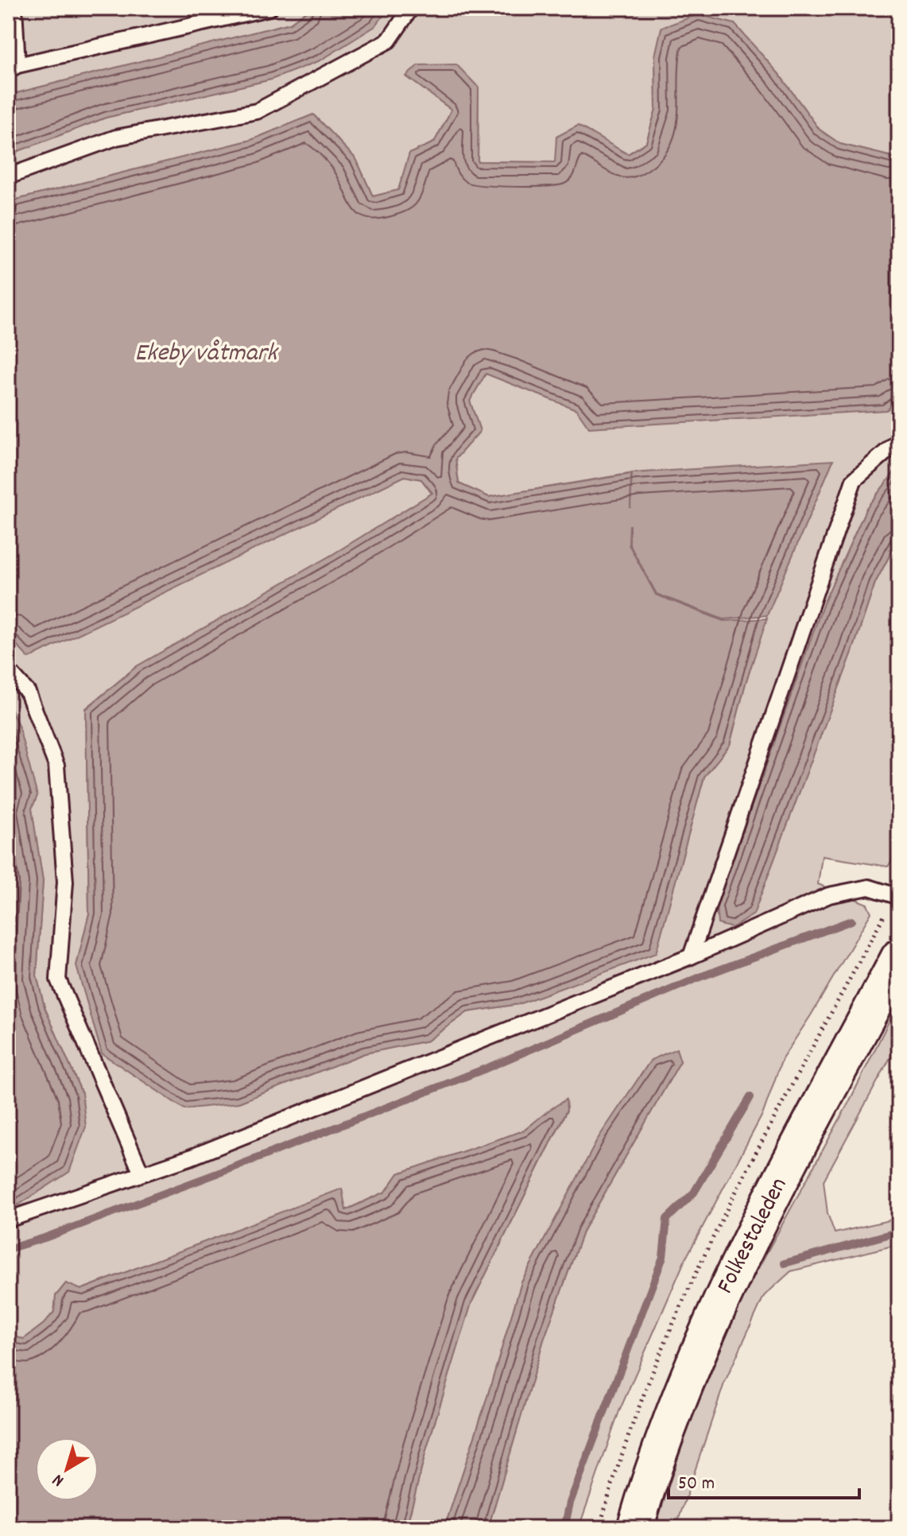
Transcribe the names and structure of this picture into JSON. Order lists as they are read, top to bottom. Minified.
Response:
{"streets":{"main road":["Folkestaleden"]},"water":["Ekeby våtmark"],"scale_bar":"50 m","north":"bottom left"}
